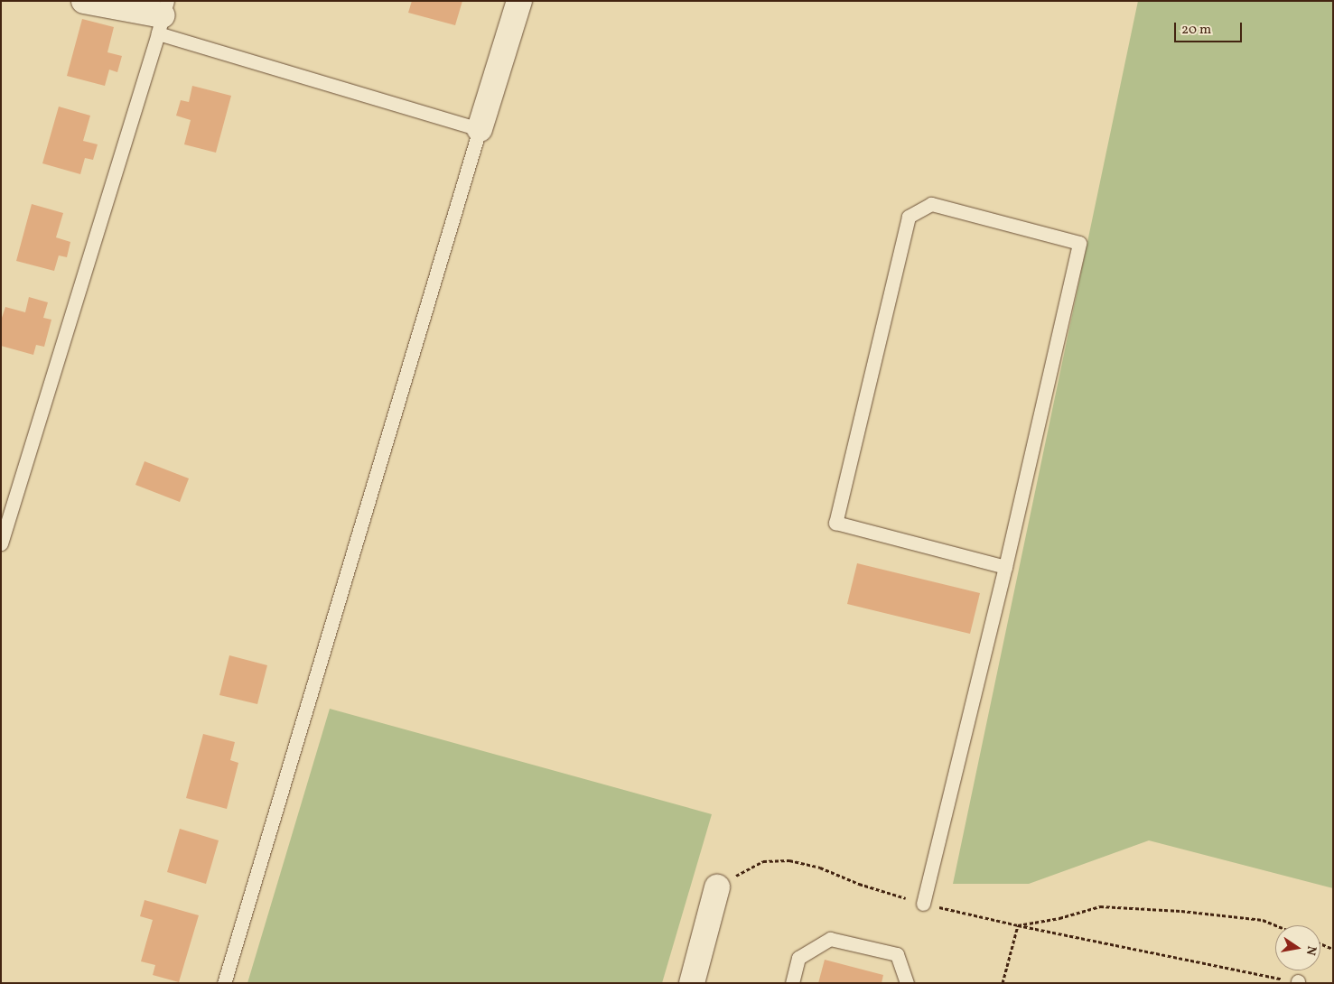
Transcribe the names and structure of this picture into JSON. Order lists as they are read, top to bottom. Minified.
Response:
{"scale_bar":"20 m","north":"right"}
